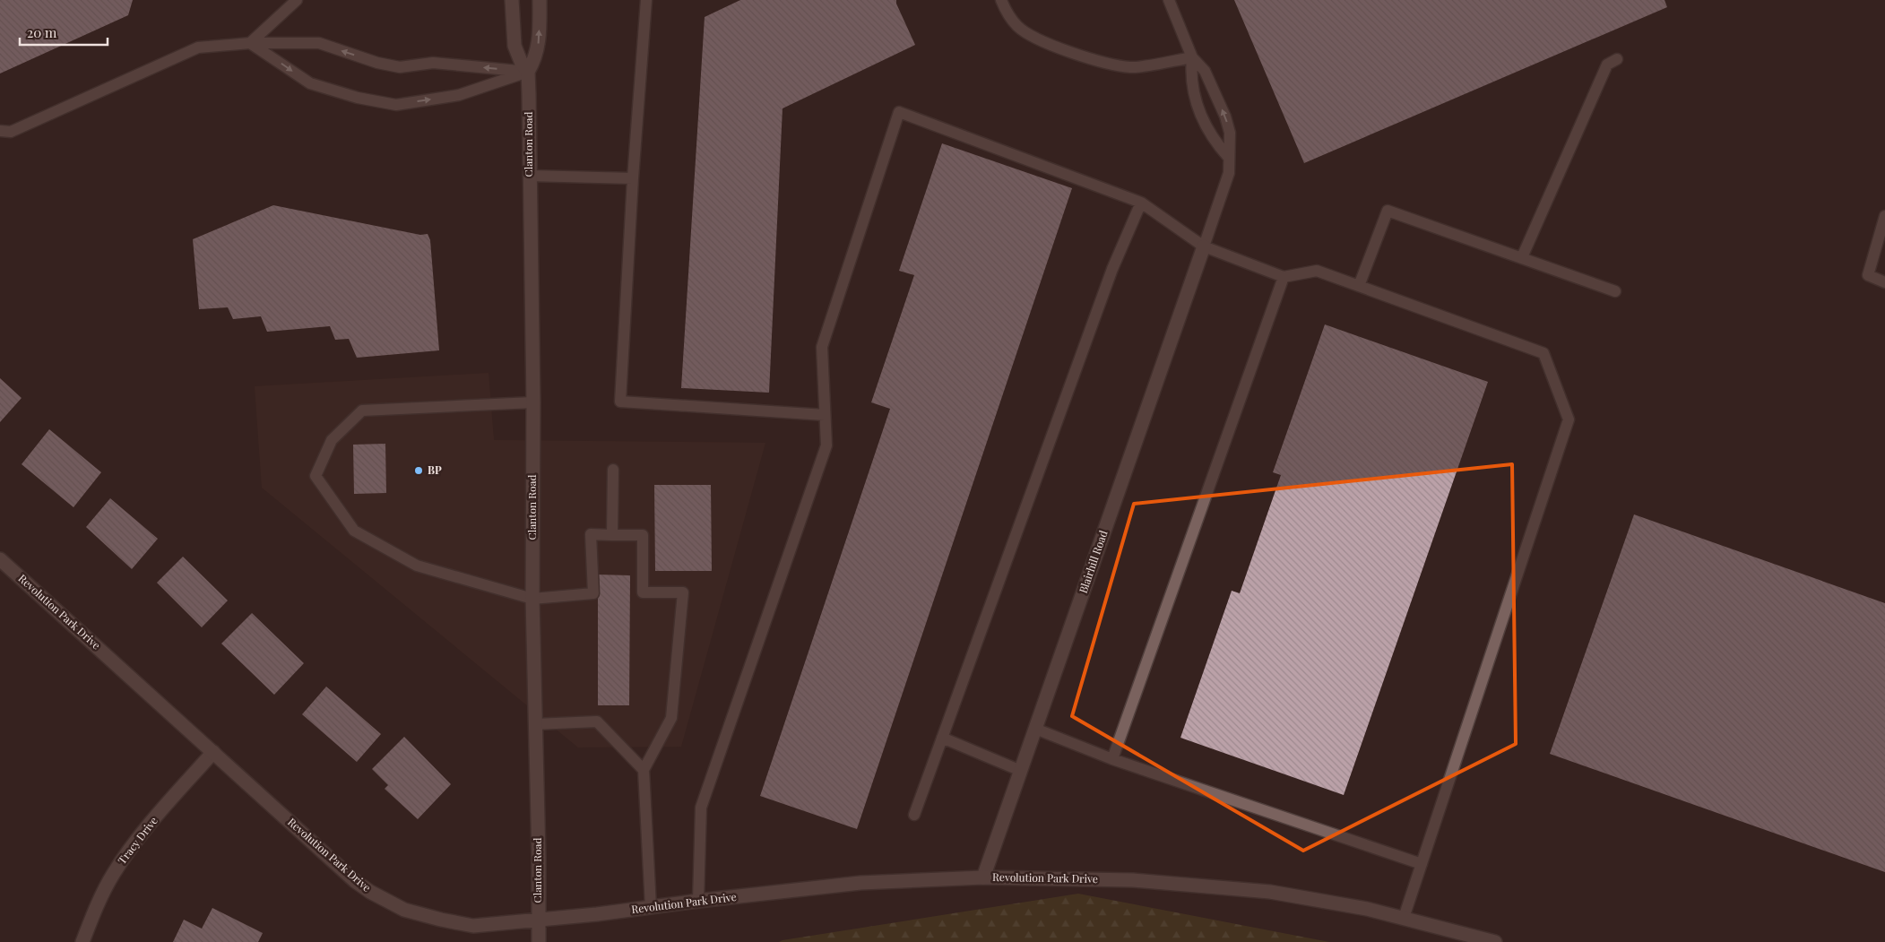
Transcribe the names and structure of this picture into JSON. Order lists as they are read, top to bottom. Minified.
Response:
{"streets":{"street":["Clanton Road","Blairhill Road","Revolution Park Drive","Tracy Drive"]},"crossings":[["Clanton Road","Revolution Park Drive"],["Blairhill Road","Revolution Park Drive"],["Revolution Park Drive","Tracy Drive"]],"places":["BP"],"scale_bar":"20 m"}
